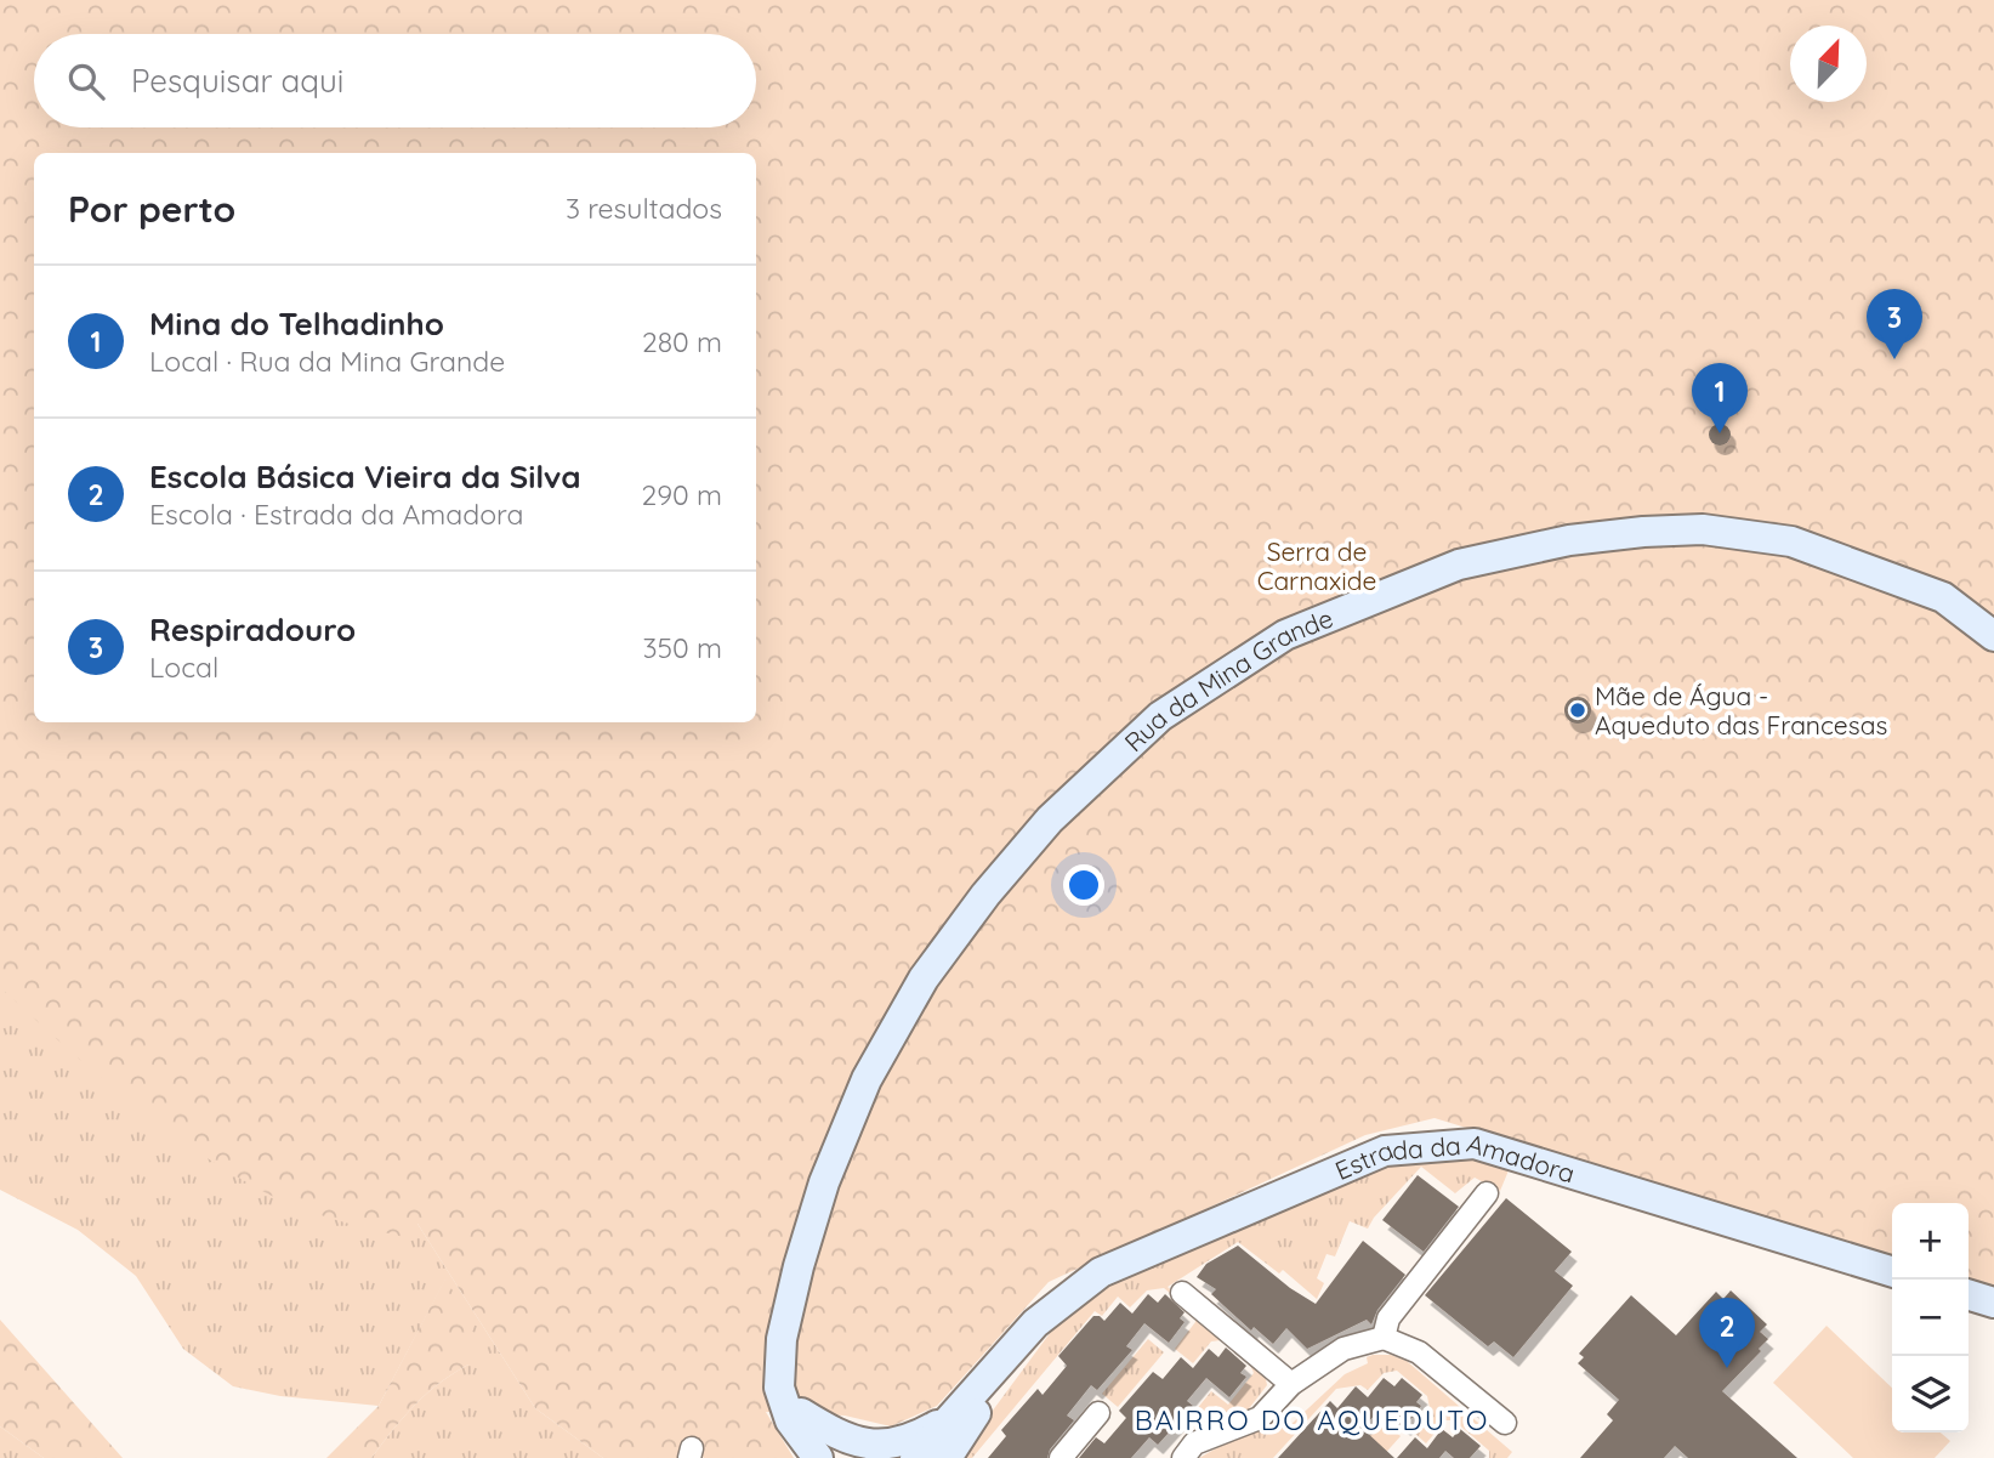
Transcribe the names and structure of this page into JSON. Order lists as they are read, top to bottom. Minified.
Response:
{"streets":{"street":["Rua da Mina Grande","Estrada da Amadora"]},"districts":["BAIRRO DO AQUEDUTO"],"parks":["Serra de Carnaxide"],"places":["Mãe de Água - Aqueduto das Francesas"],"north":"top right","page":{"search":"Pesquisar aqui","heading":["Por perto","3 resultados"],"list":[{"mark":"1","name":"Mina do Telhadinho","note":"Local · Rua da Mina Grande","value":"280 m"},{"mark":"2","name":"Escola Básica Vieira da Silva","note":"Escola · Estrada da Amadora","value":"290 m"},{"mark":"3","name":"Respiradouro","note":"Local","value":"350 m"}],"pins":["3","1","2"],"map_buttons":["+","−"]}}
